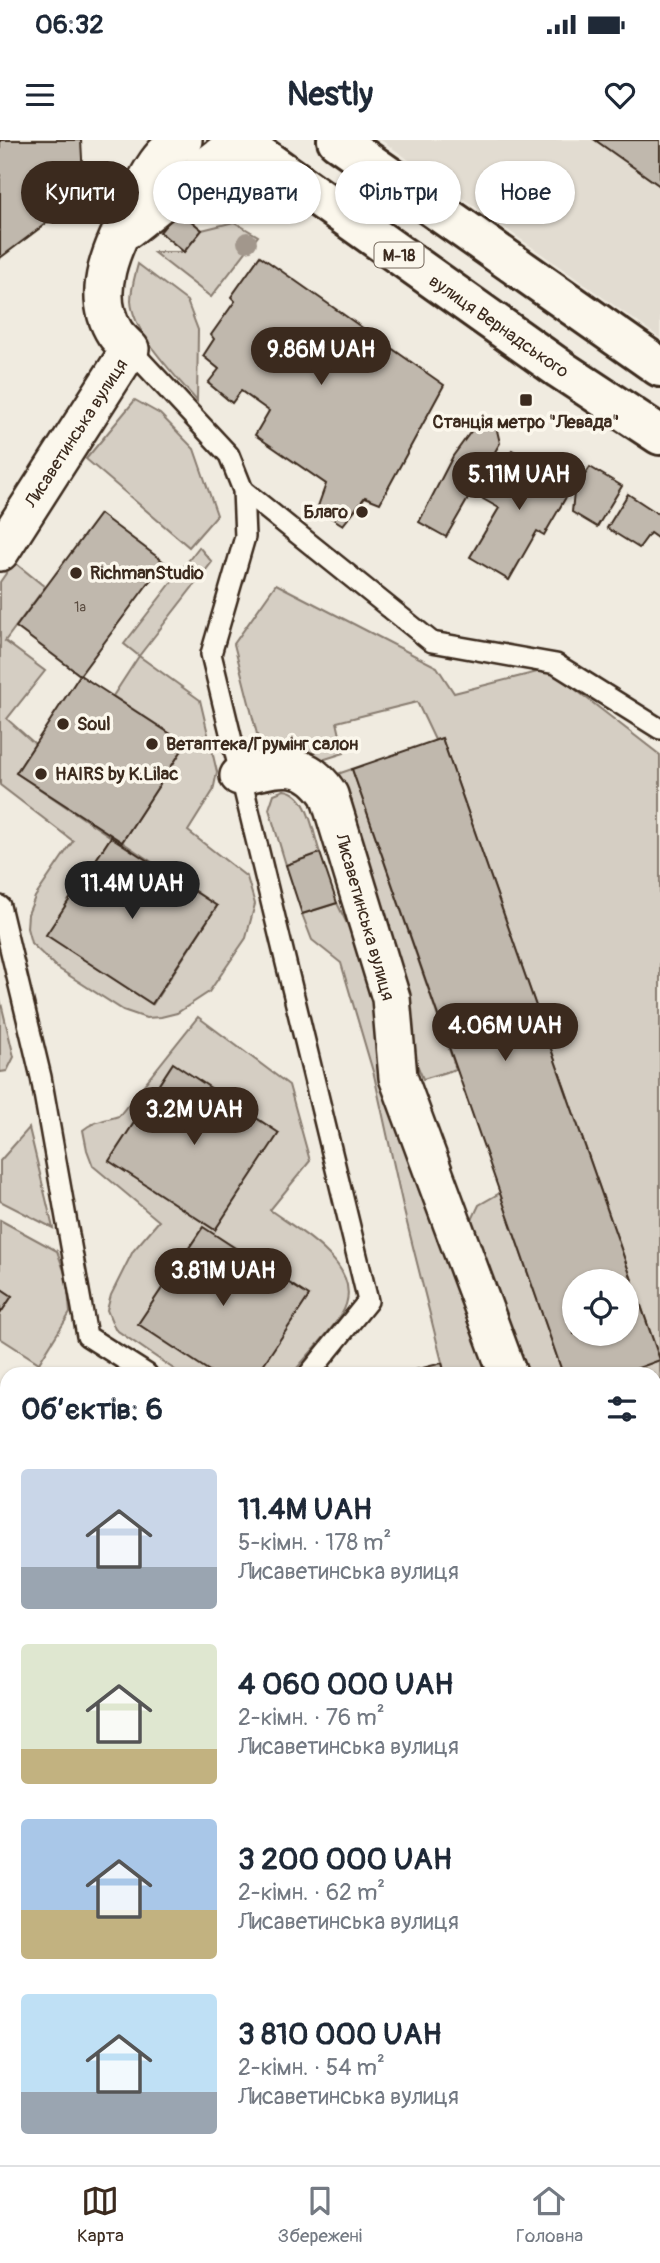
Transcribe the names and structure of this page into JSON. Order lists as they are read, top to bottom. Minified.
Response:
{"streets":{"main road":["М-18","вулиця Вернадського"],"street":["Лисаветинська вулиця"]},"places":{"transit":["Станція метро \"Левада\""],"other":["Благо","RichmanStudio","Soul","Ветаптека/Грумінг салон","HAIRS by K.Lilac"]},"house_numbers":["1а"],"page":{"status":"06:32","header":"Nestly","chip":["Купити","Орендувати","Фільтри","Нове"],"price":["9.86M UAH","5.11M UAH","11.4M UAH","4.06M UAH","3.2M UAH","3.81M UAH"],"heading":"Об’єктів: 6","list":[{"name":"11.4M UAH","note":"5-кімн. · 178 m² · Лисаветинська вулиця"},{"name":"4 060 000 UAH","note":"2-кімн. · 76 m² · Лисаветинська вулиця"},{"name":"3 200 000 UAH","note":"2-кімн. · 62 m² · Лисаветинська вулиця"},{"name":"3 810 000 UAH","note":"2-кімн. · 54 m² · Лисаветинська вулиця"}],"tabs":["Карта","Збережені","Головна"]}}
